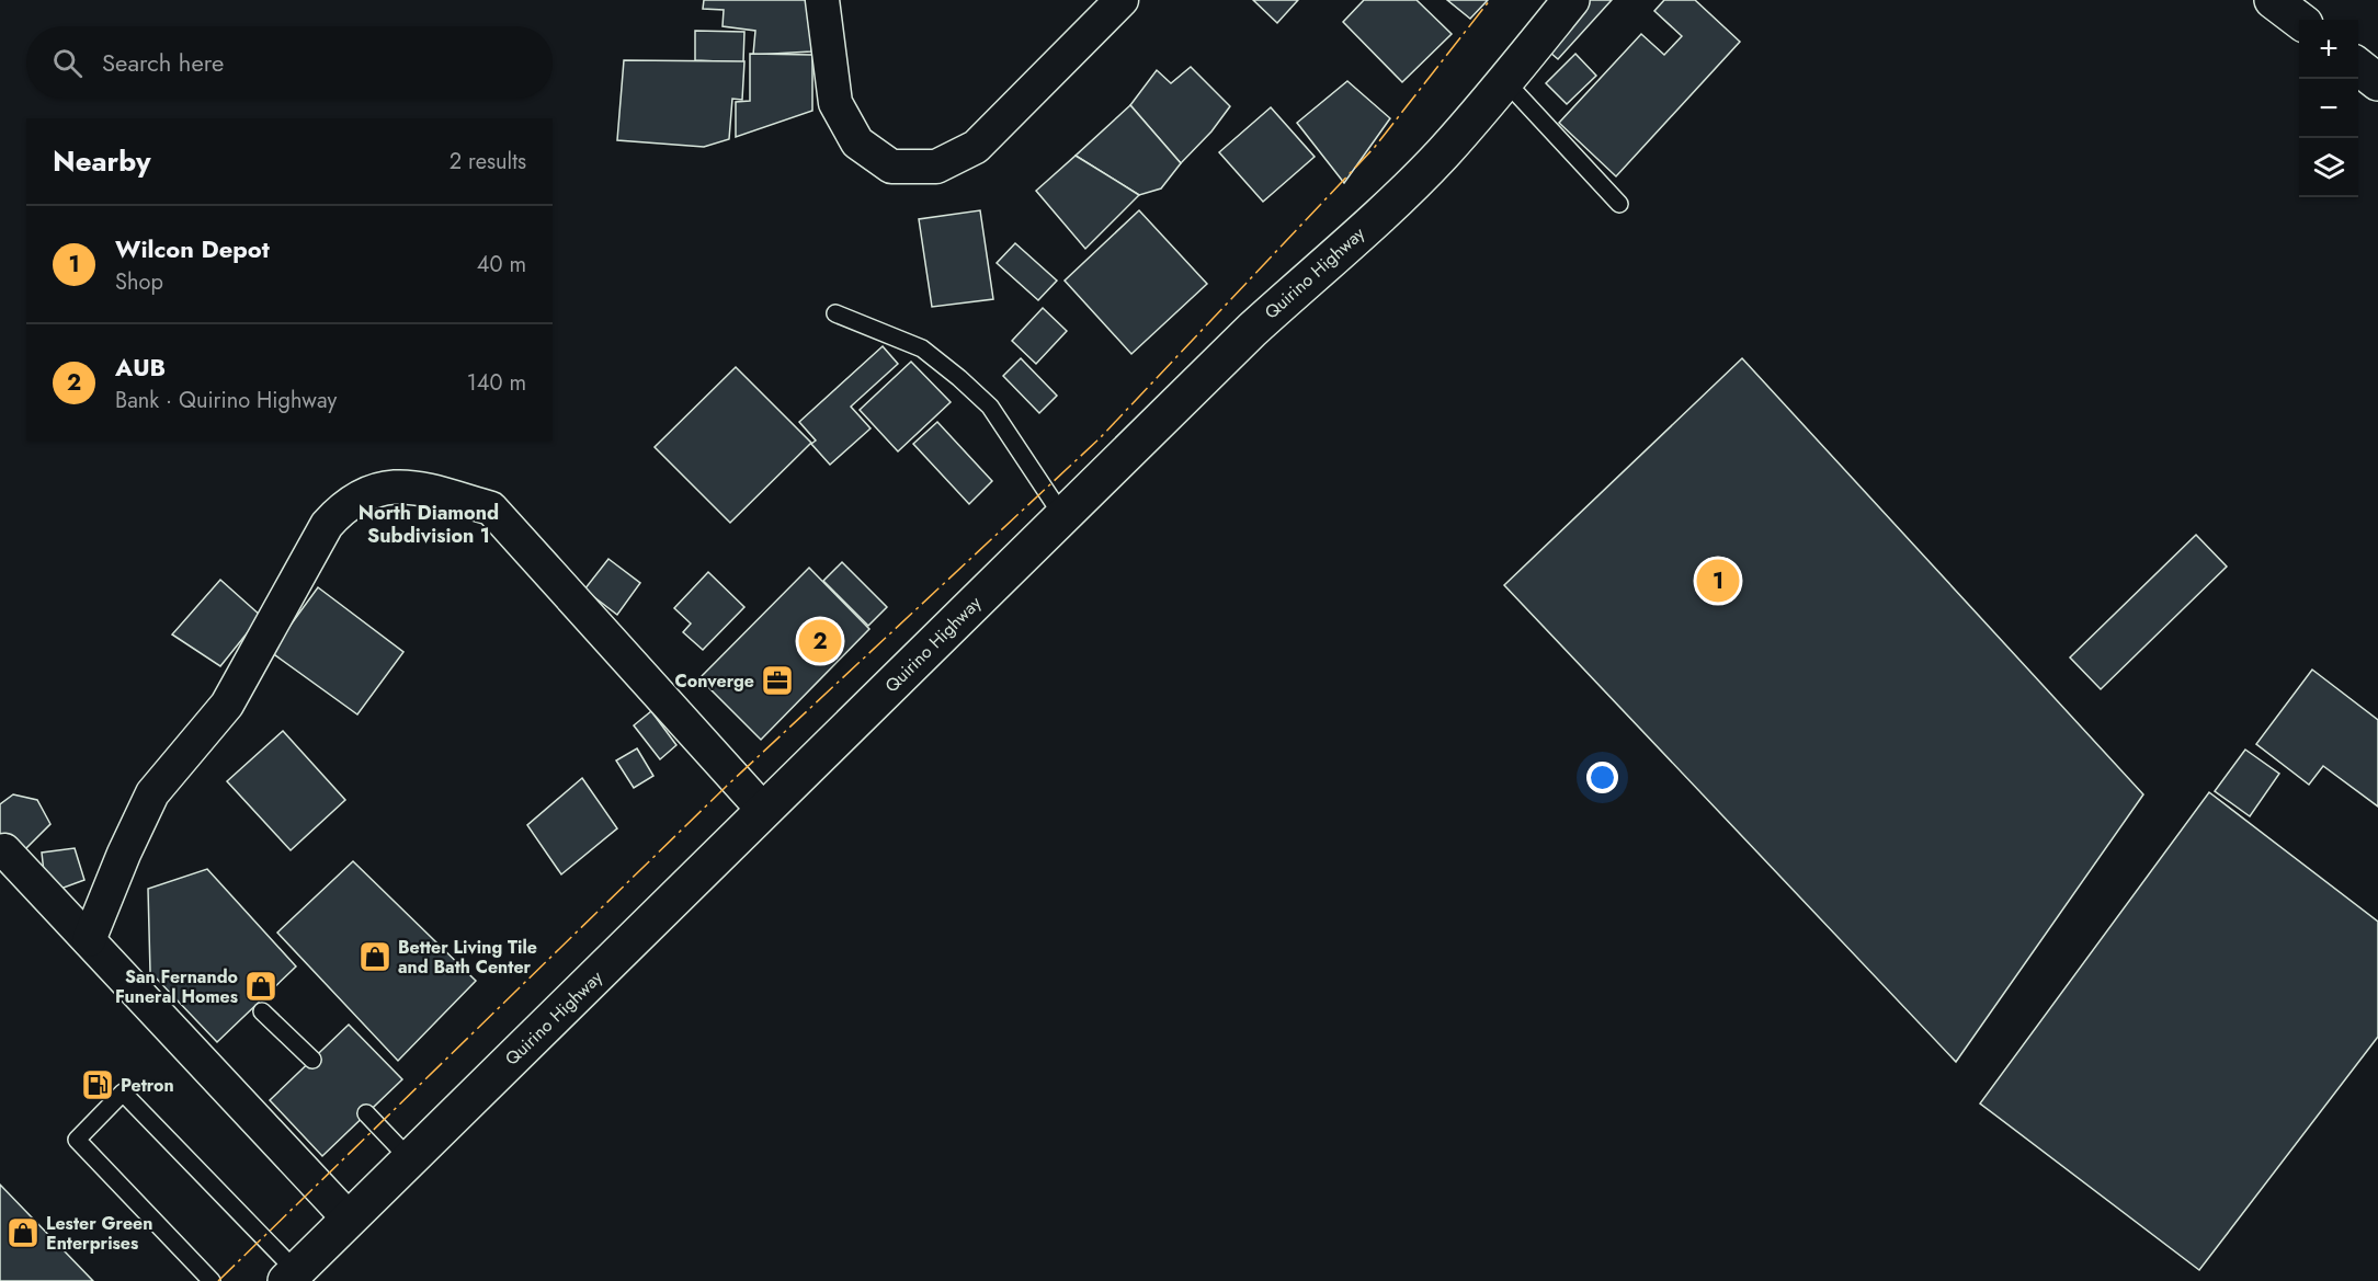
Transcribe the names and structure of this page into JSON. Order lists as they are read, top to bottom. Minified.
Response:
{"streets":{"main road":["Quirino Highway"]},"districts":["North Diamond Subdivision 1"],"places":{"office":["Converge"],"shop":["Better Living Tile and Bath Center","San Fernando Funeral Homes","Lester Green Enterprises"],"fuel station":["Petron"]},"page":{"map_buttons":["+","−"],"search":"Search here","heading":["Nearby","2 results"],"list":[{"mark":"1","name":"Wilcon Depot","note":"Shop","value":"40 m"},{"mark":"2","name":"AUB","note":"Bank · Quirino Highway","value":"140 m"}],"pins":["1","2"]}}
